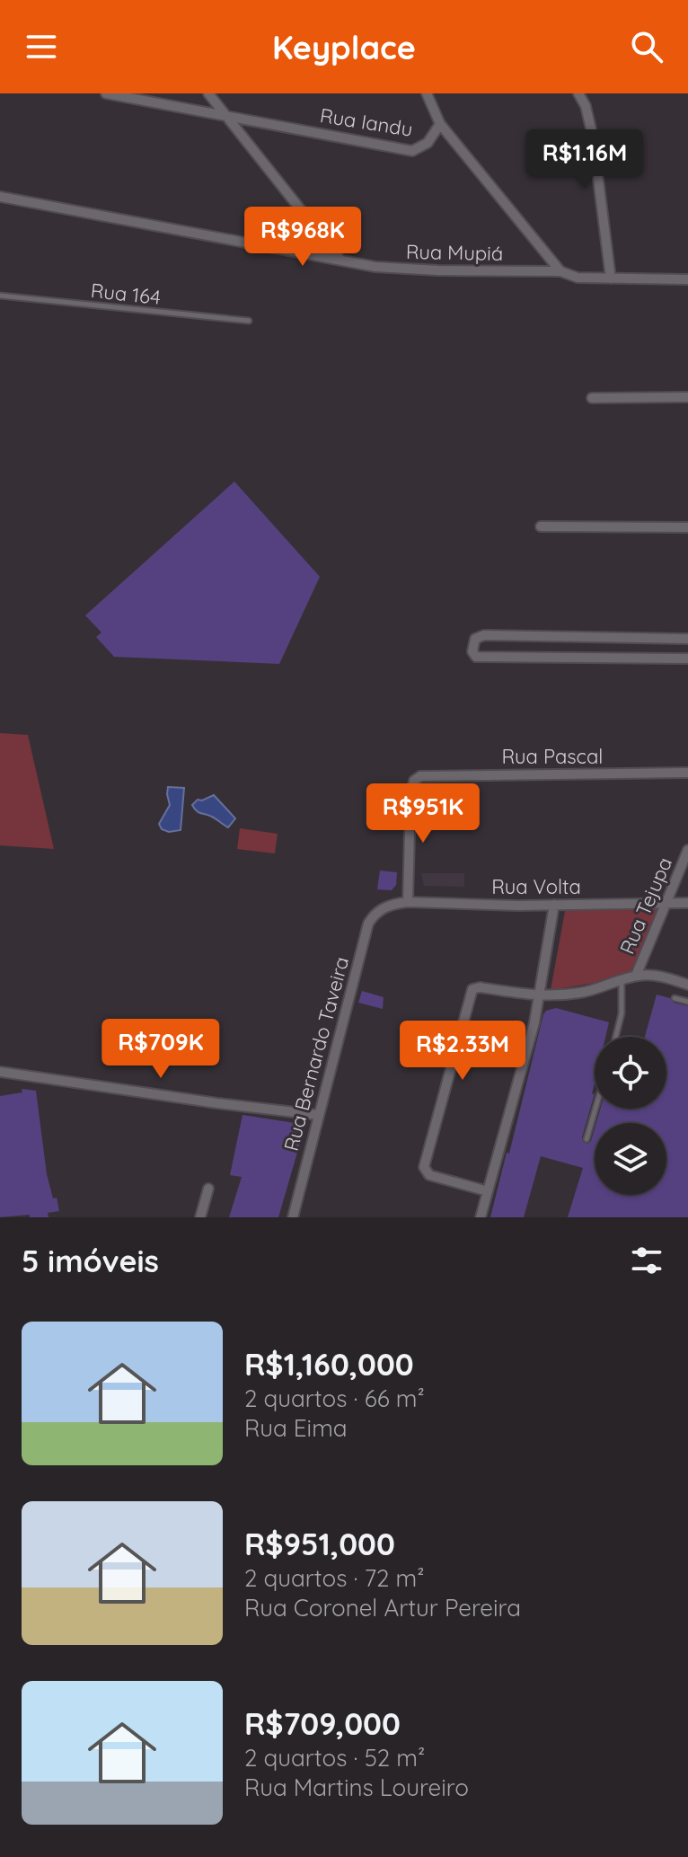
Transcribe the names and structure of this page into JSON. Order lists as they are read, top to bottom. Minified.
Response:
{"streets":{"street":["Rua Iandu","Rua Mupiá","Rua Pascal","Rua Volta","Rua Tejupa","Rua Bernardo Taveira"],"lane":["Rua 164"]},"crossings":[["Rua Pascal","Rua Volta"],["Rua Volta","Rua Tejupa"],["Rua Volta","Rua Bernardo Taveira"]],"page":{"header":"Keyplace","price":["R$1.16M","R$968K","R$951K","R$709K","R$2.33M"],"heading":"5 imóveis","list":[{"name":"R$1,160,000","note":"2 quartos · 66 m² · Rua Eima"},{"name":"R$951,000","note":"2 quartos · 72 m² · Rua Coronel Artur Pereira"},{"name":"R$709,000","note":"2 quartos · 52 m² · Rua Martins Loureiro"}]}}
